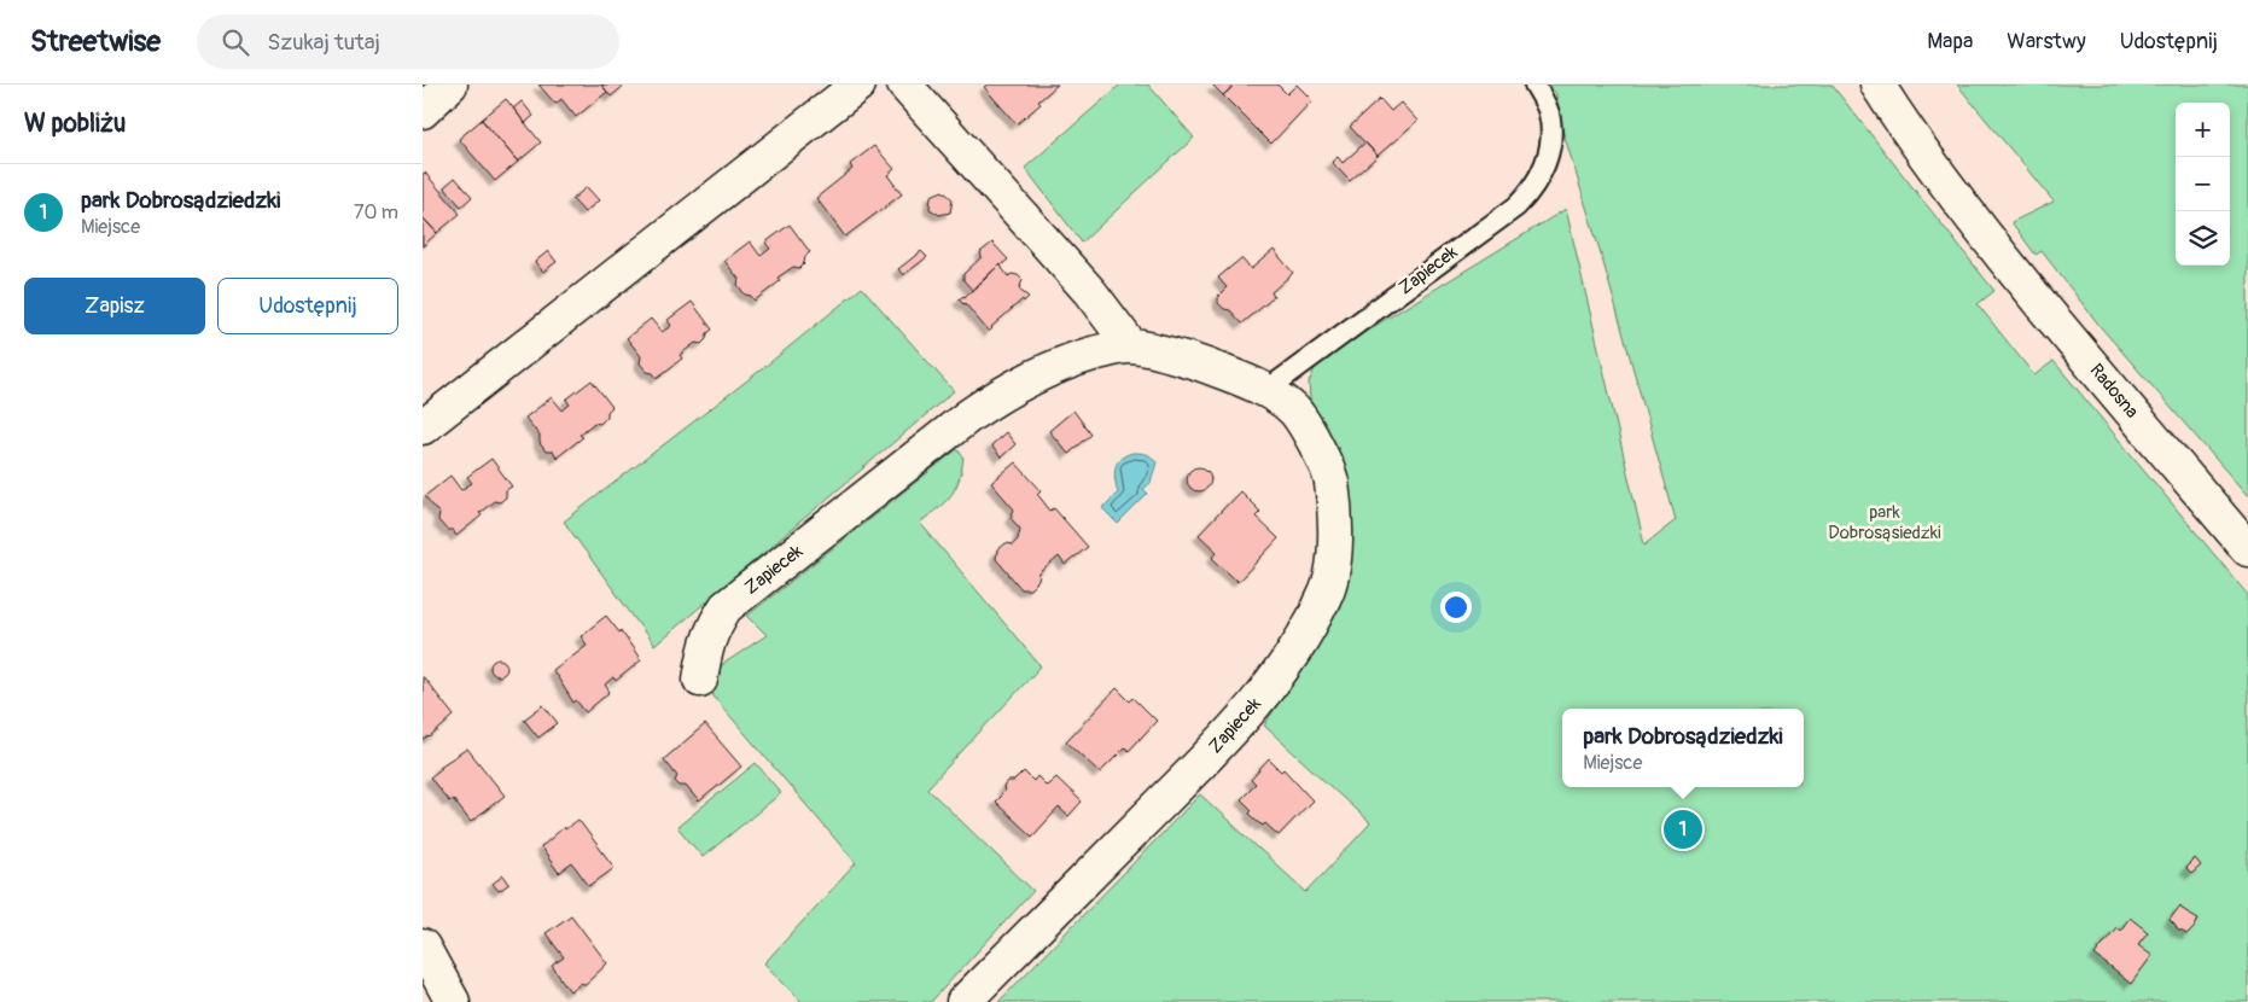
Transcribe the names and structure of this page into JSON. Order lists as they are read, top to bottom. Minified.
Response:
{"streets":{"street":["Zapiecek","Radosna"]},"parks":["park Dobrosąsiedzki"],"page":{"header":"Streetwise","search":"Szukaj tutaj","nav":["Mapa","Warstwy","Udostępnij"],"heading":"W pobliżu","map_buttons":["+","−"],"list":[{"mark":"1","name":"park Dobrosądziedzki","note":"Miejsce","value":"70 m"}],"buttons":["Zapisz","Udostępnij"],"popup":["park Dobrosądziedzki","Miejsce"],"pins":"1"}}
